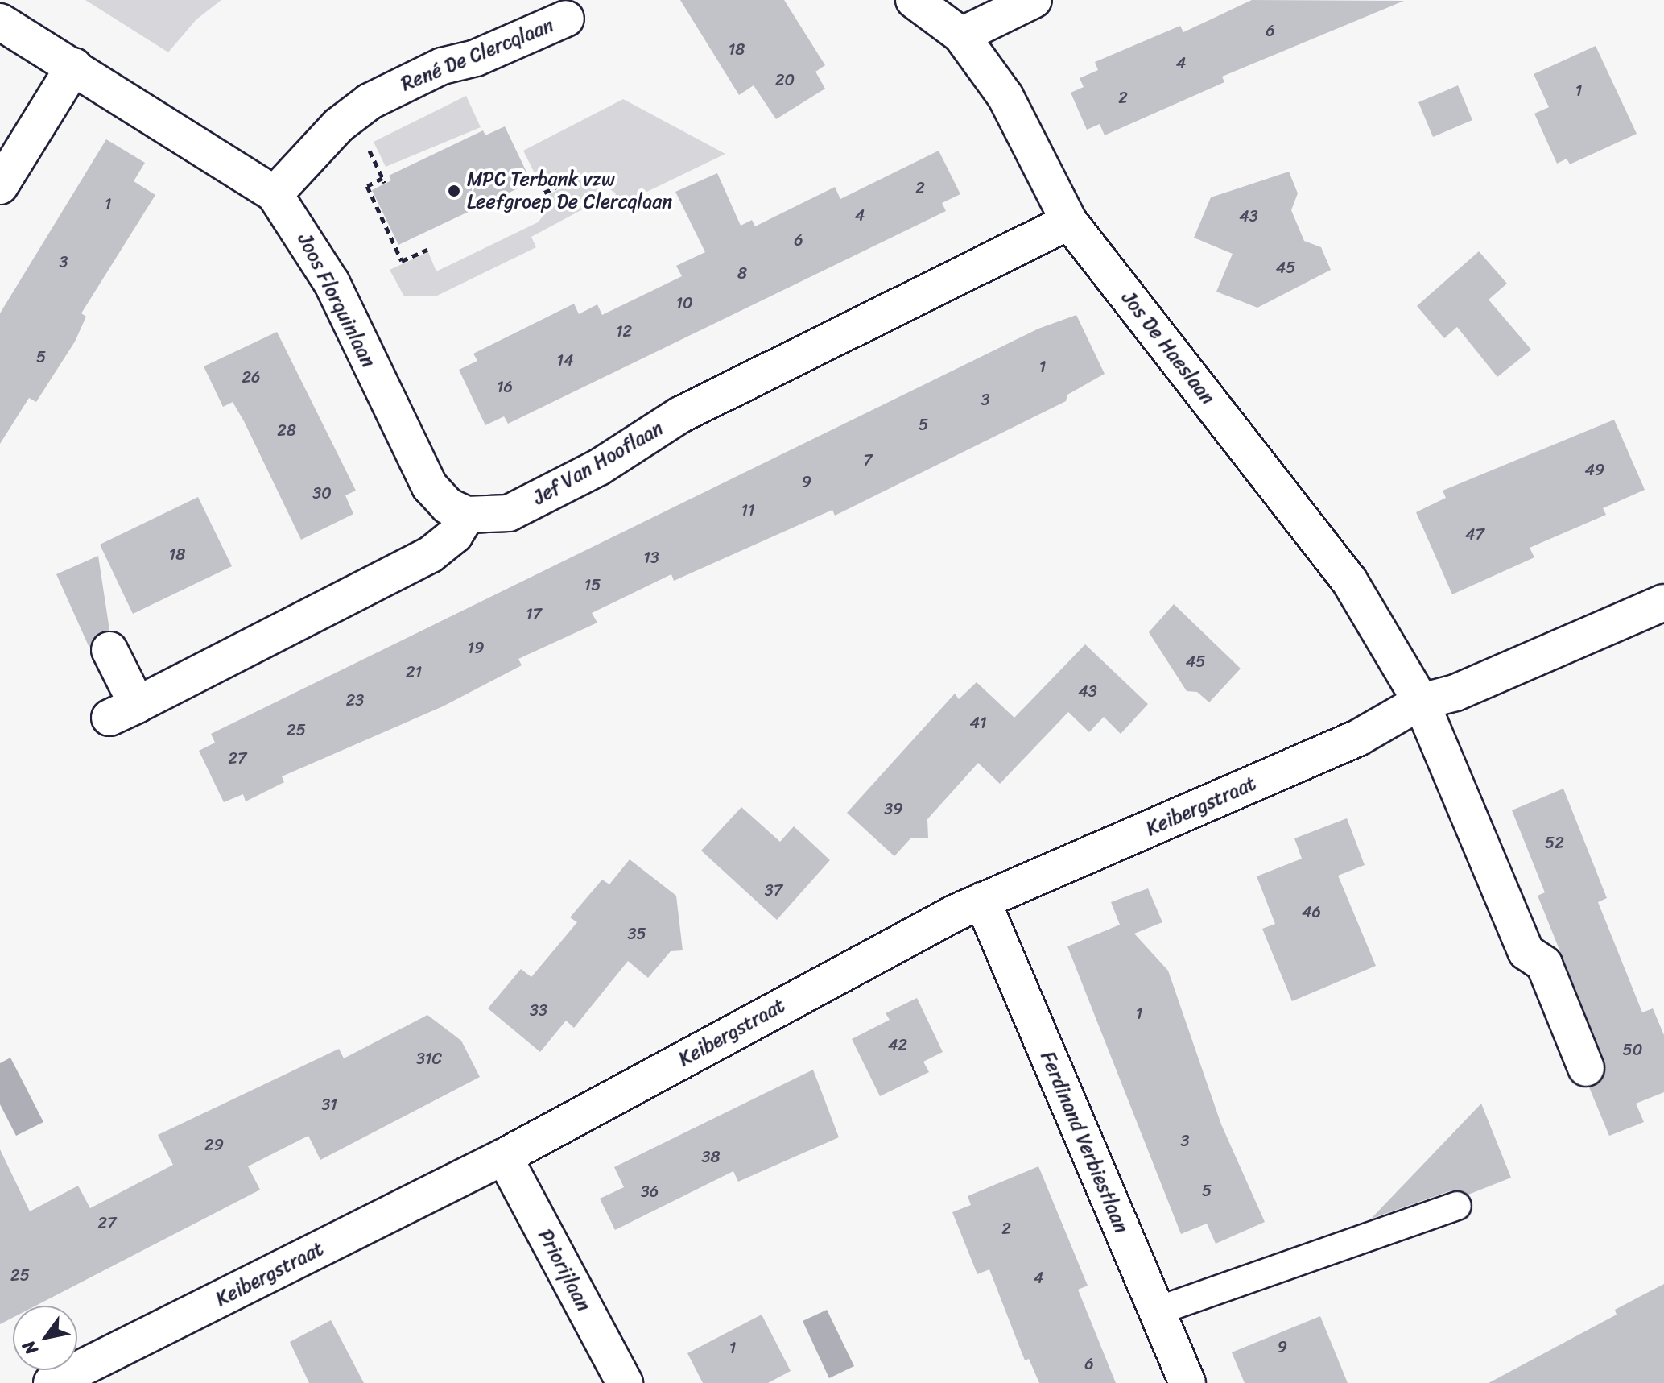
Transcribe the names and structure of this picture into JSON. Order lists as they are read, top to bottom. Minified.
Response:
{"streets":{"street":["René De Clercqlaan","Joos Florquinlaan","Jos De Haeslaan","Jef Van Hooflaan","Keibergstraat","Ferdinand Verbiestlaan","Priorijlaan"]},"crossings":[["René De Clercqlaan","Joos Florquinlaan"],["Joos Florquinlaan","Jef Van Hooflaan"],["Jos De Haeslaan","Jef Van Hooflaan"],["Jos De Haeslaan","Keibergstraat"],["Keibergstraat","Ferdinand Verbiestlaan"],["Keibergstraat","Priorijlaan"]],"places":["MPC Terbank vzw Leefgroep De Clercqlaan"],"house_numbers":["6","18","4","20","1","2","2","1","4","43","6","3","45","8","10","12","5","14","1","26","16","3","5","28","7","49","9","30","11","47","18","13","15","17","19","45","21","43","23","41","25","27","39","52","37","46","35","33","1","42","50","31C","31","3","29","38","5","36","27","2","25","4","9","1","6"],"north":"bottom left"}
